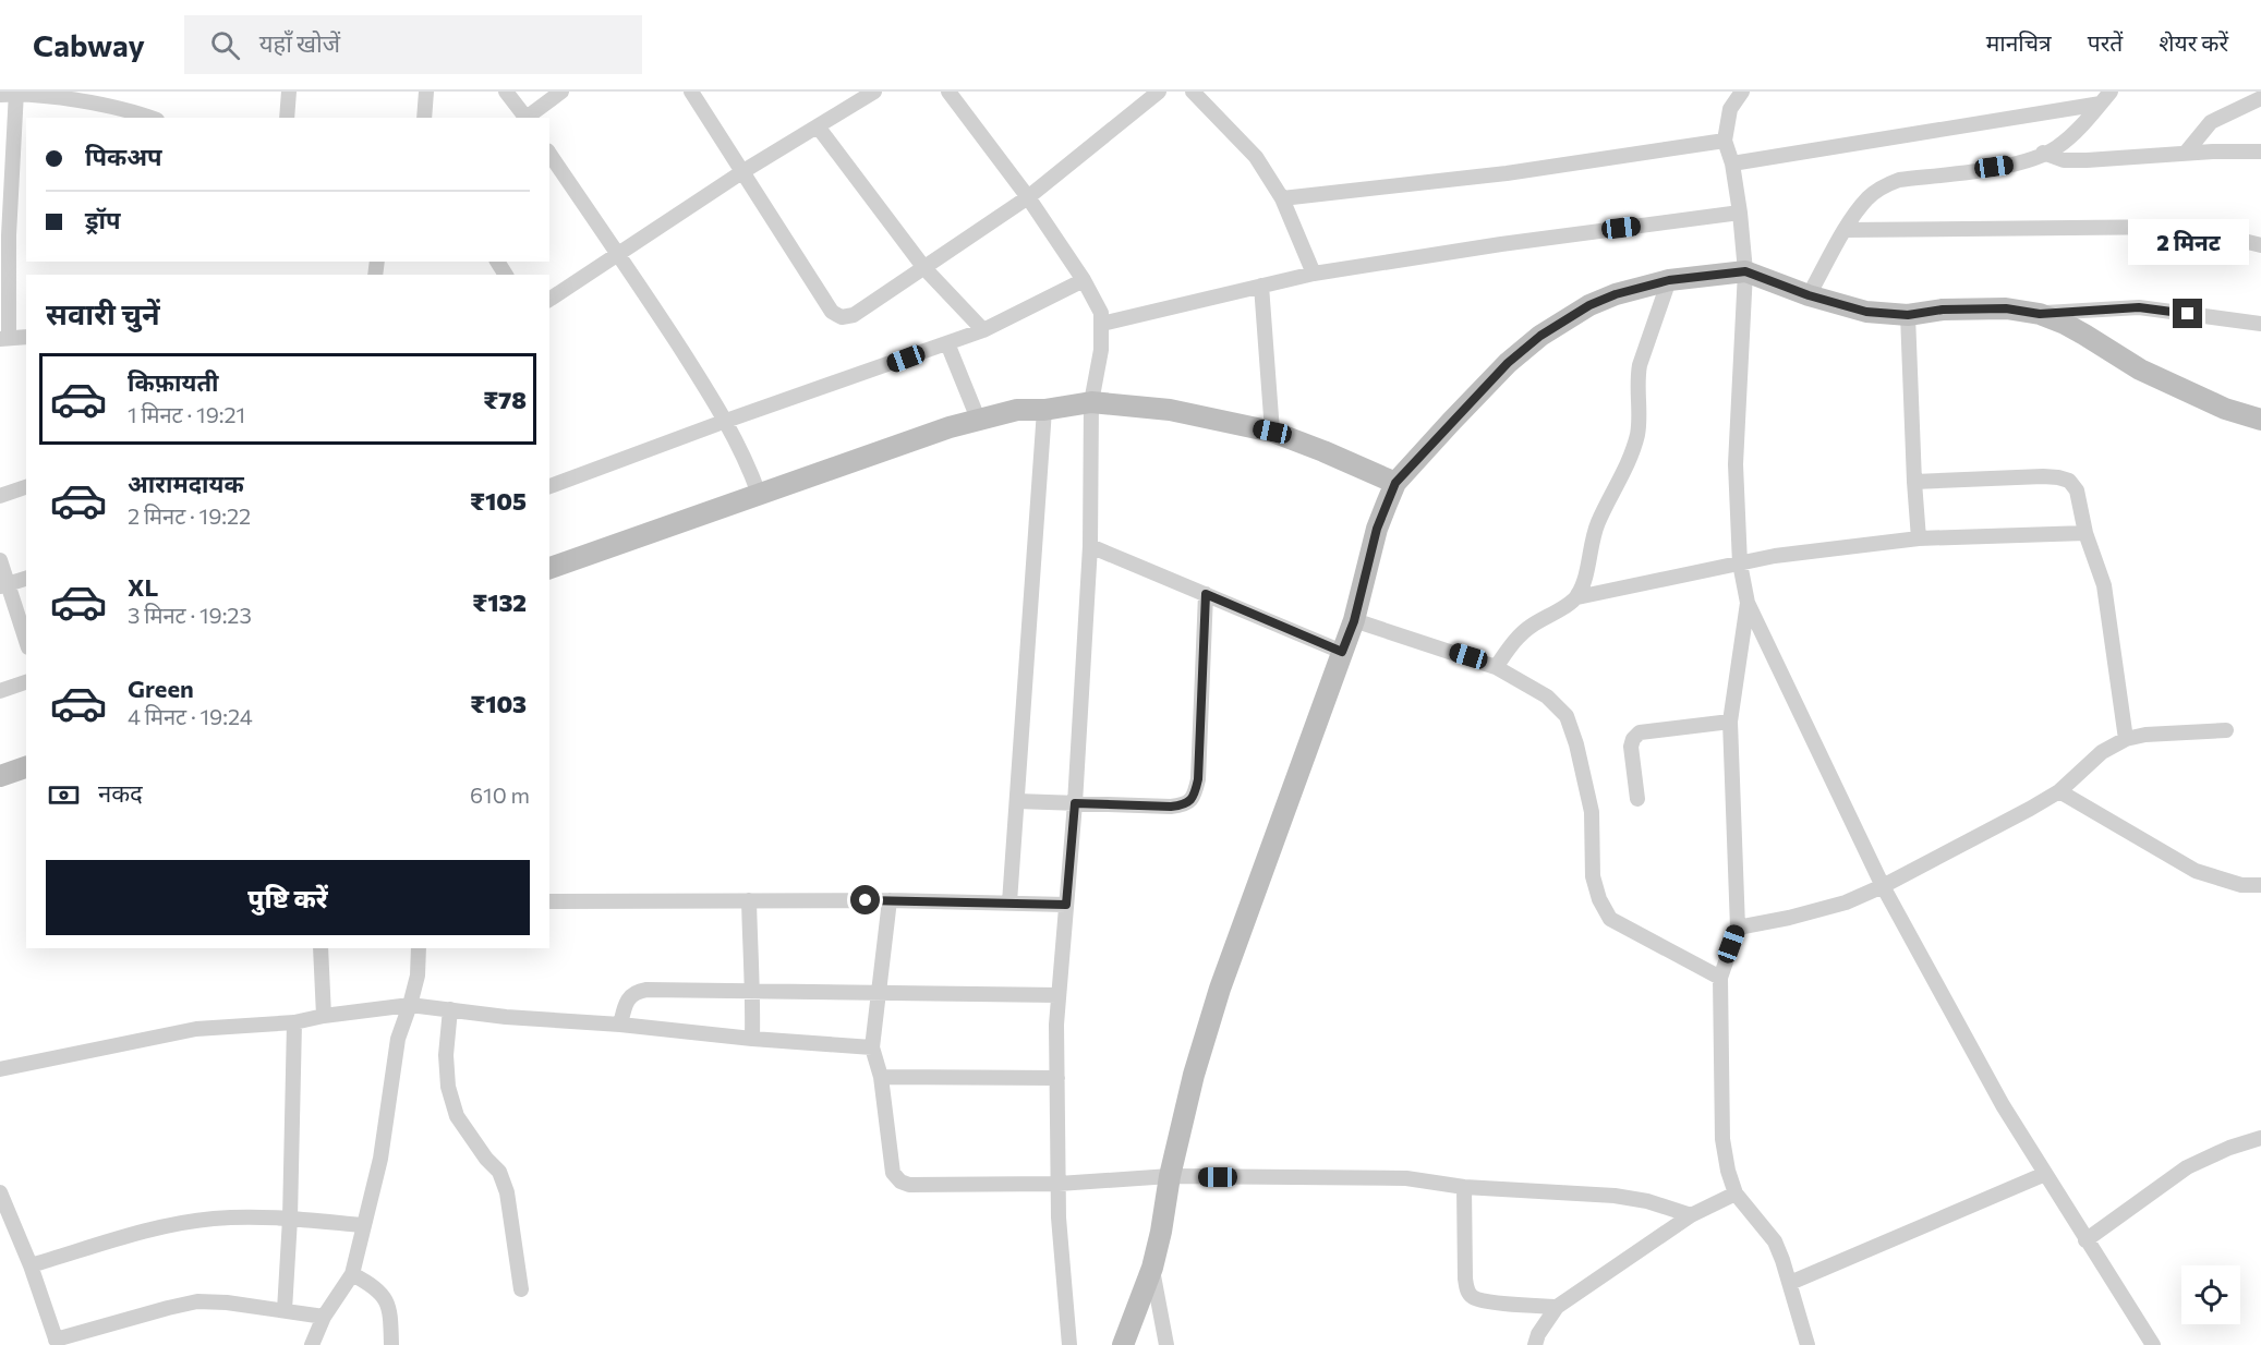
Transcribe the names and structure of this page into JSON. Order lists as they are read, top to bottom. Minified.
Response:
{"page":{"header":"Cabway","search":"यहाँ खोजें","nav":["मानचित्र","परतें","शेयर करें"],"banner":["पिकअप","ड्रॉप"],"bubble":"2 मिनट","heading":"सवारी चुनें","list":[{"name":"किफ़ायती","note":"1 मिनट · 19:21","value":"₹78"},{"name":"आरामदायक","note":"2 मिनट · 19:22","value":"₹105"},{"name":"XL","note":"3 मिनट · 19:23","value":"₹132"},{"name":"Green","note":"4 मिनट · 19:24","value":"₹103"}],"pay":["नकद","610 m"],"buttons":"पुष्टि करें"}}
